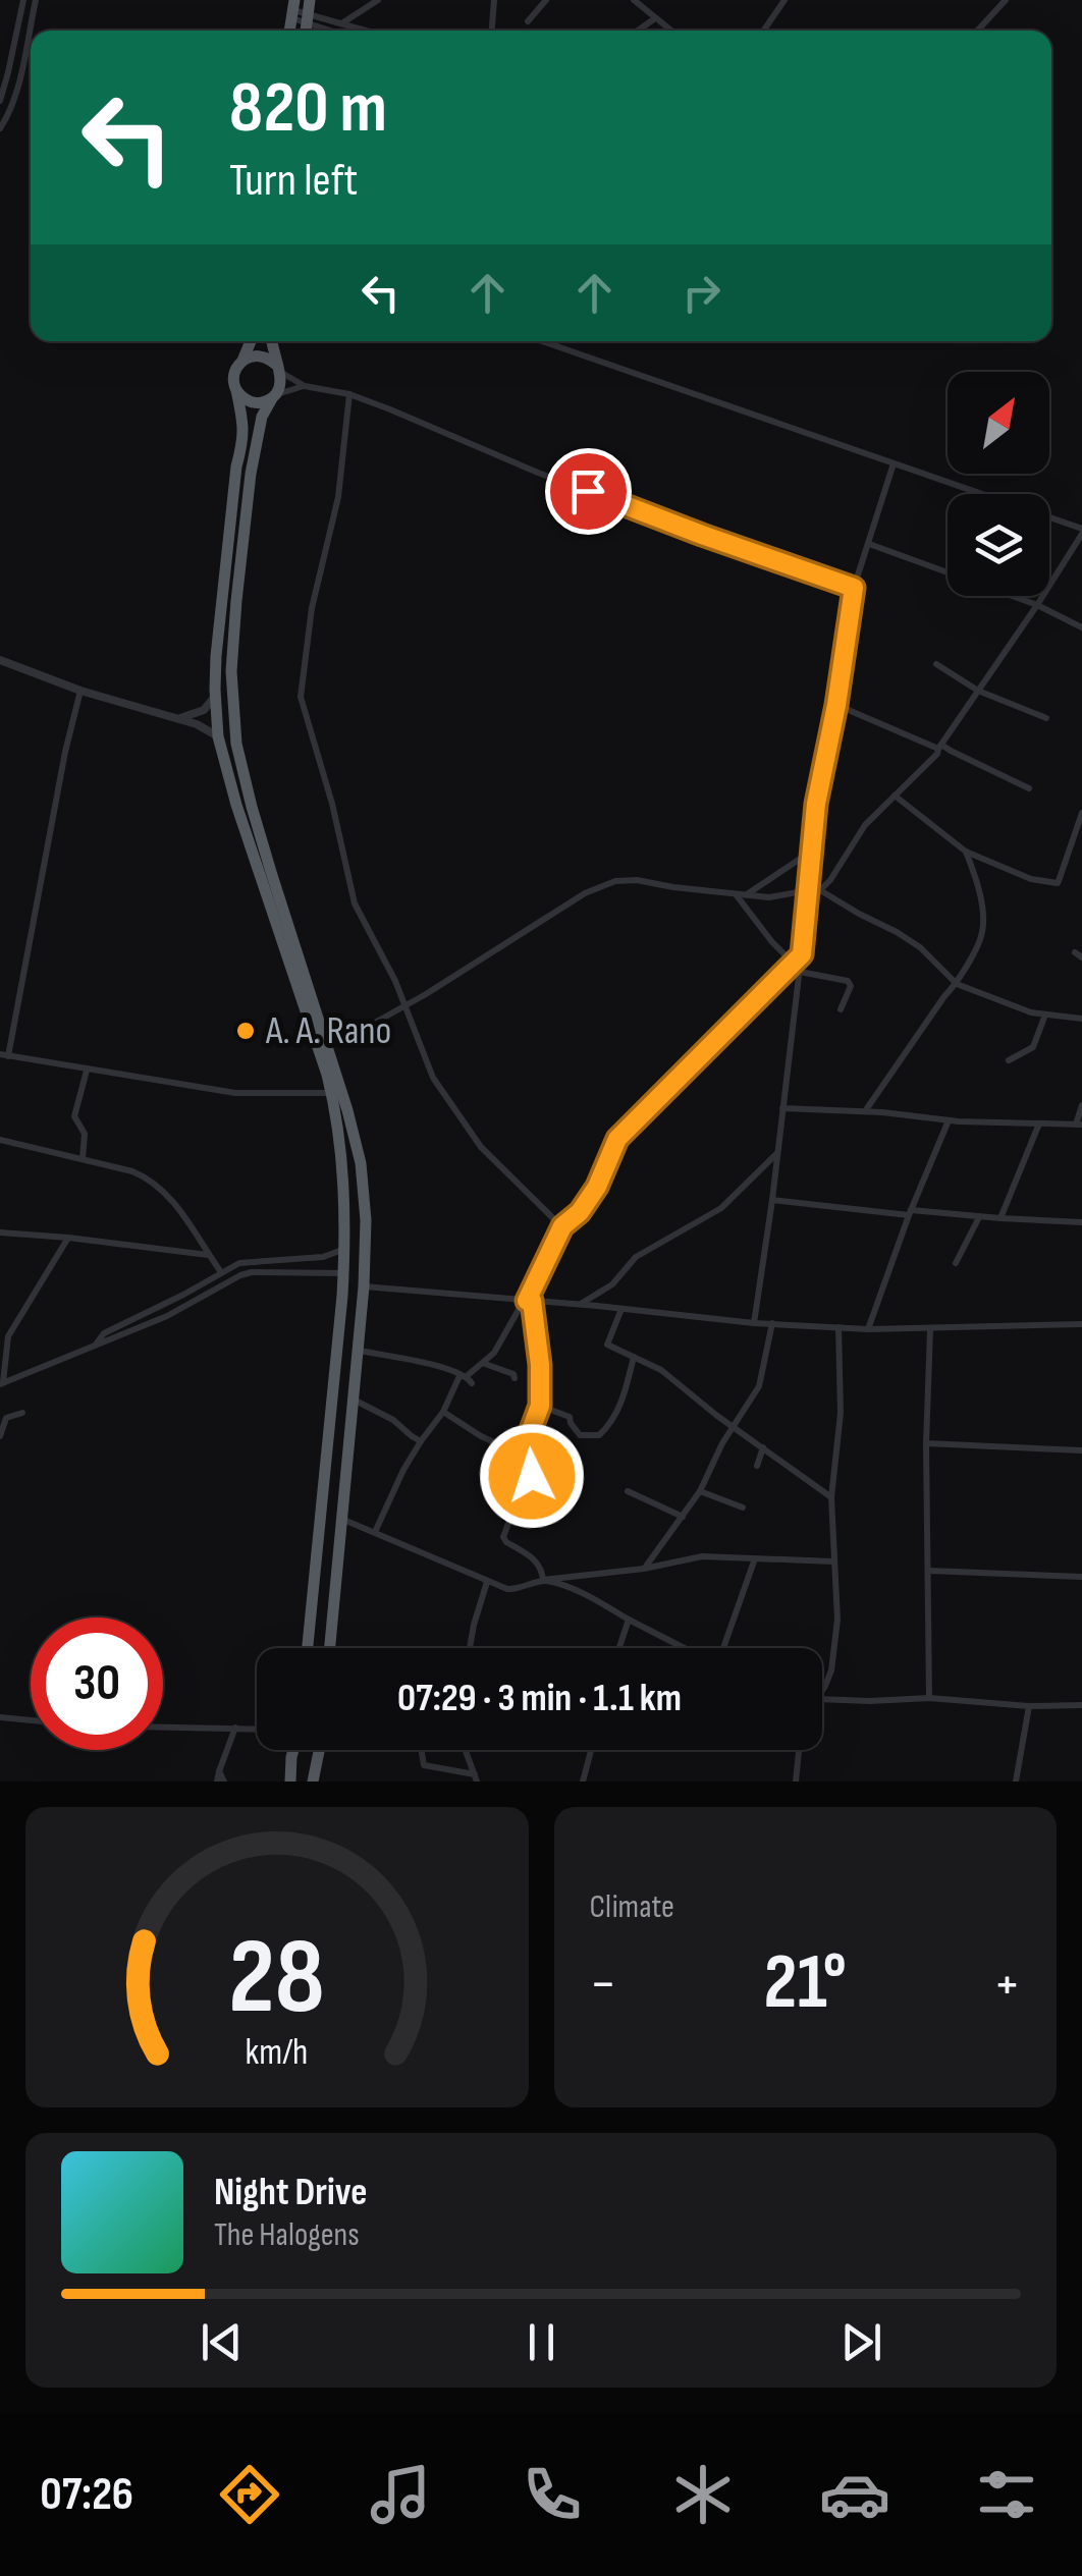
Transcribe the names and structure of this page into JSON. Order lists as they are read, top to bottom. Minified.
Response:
{"places":["A. A. Rano"],"north":"top right","page":{"turn":["820 m","Turn left"],"limit":"30","trip":"07:29 · 3 min · 1.1 km","tile":"Climate","heat":["−","21°","+"],"song":["Night Drive","The Halogens"],"tabs":"07:26","gauge":["28","km/h"]}}
